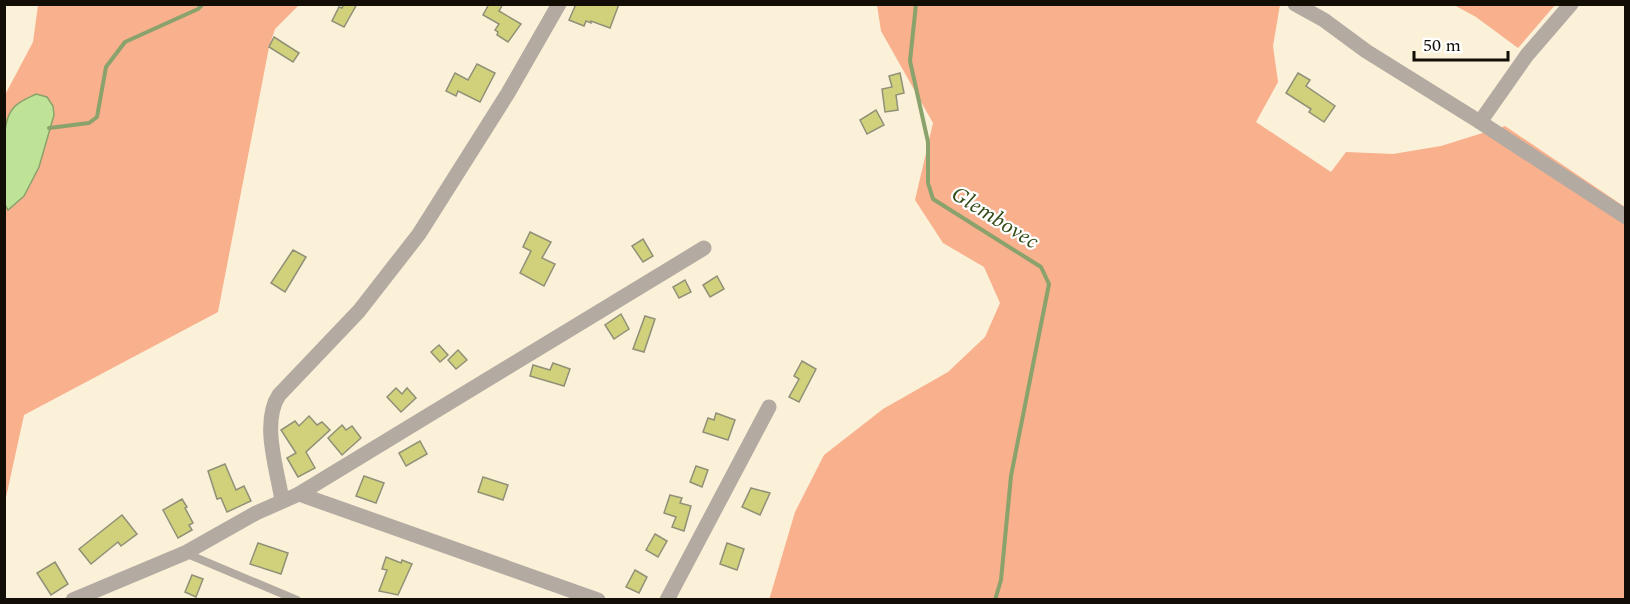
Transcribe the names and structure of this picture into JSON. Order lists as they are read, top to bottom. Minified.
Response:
{"water":["Glembovec"],"scale_bar":"50 m"}
